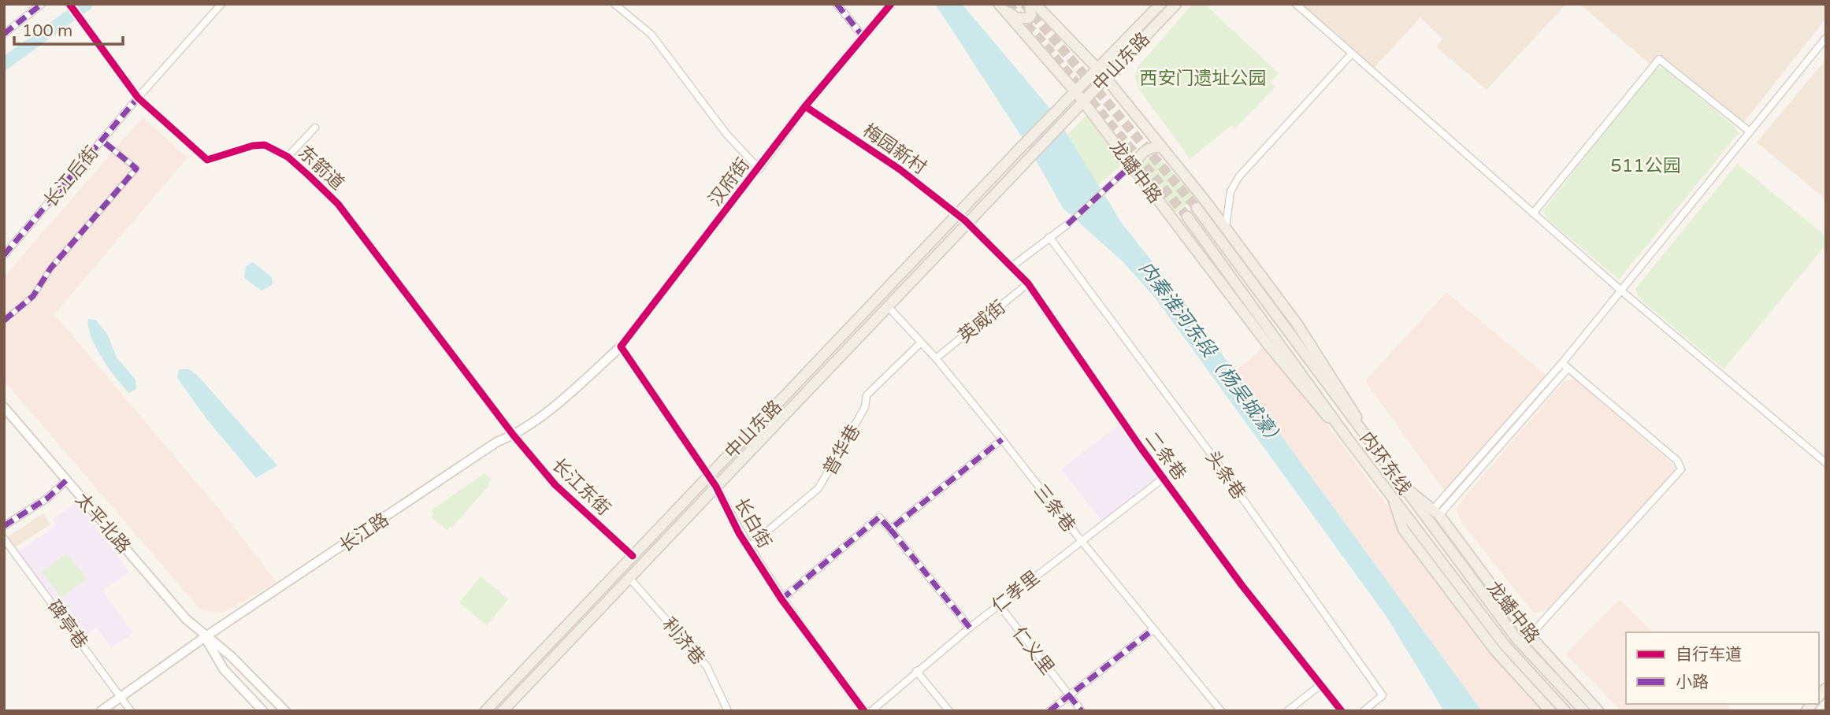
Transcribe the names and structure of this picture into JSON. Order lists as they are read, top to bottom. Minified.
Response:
{"streets":{"highway":["内环东线"],"main road":["中山东路","龙蟠中路","太平北路","长江路"],"street":["梅园新村","东箭道","长江后街","汉府街","英威街","普华巷","二条巷","头条巷","长江东街","三条巷","长白街","仁孝里","碑亭巷","利济巷","仁义里"]},"crossings":[["中山东路","梅园新村"],["中山东路","龙蟠中路"],["中山东路","二条巷"],["中山东路","长江东街"],["中山东路","三条巷"],["中山东路","长白街"],["中山东路","利济巷"],["梅园新村","汉府街"],["梅园新村","二条巷"],["东箭道","长江后街"],["东箭道","长江东街"],["东箭道","长江路"],["龙蟠中路","内环东线"],["汉府街","长白街"],["汉府街","长江路"],["英威街","二条巷"],["英威街","三条巷"],["普华巷","三条巷"],["普华巷","长白街"],["二条巷","仁孝里"],["长江东街","长江路"],["三条巷","仁孝里"],["太平北路","长江路"],["长白街","长江路"],["长江路","碑亭巷"],["仁孝里","仁义里"]],"water":["内秦淮河东段（杨吴城濠）"],"parks":["西安门遗址公园","511公园"],"legend":["自行车道","小路"],"scale_bar":"100 m"}
